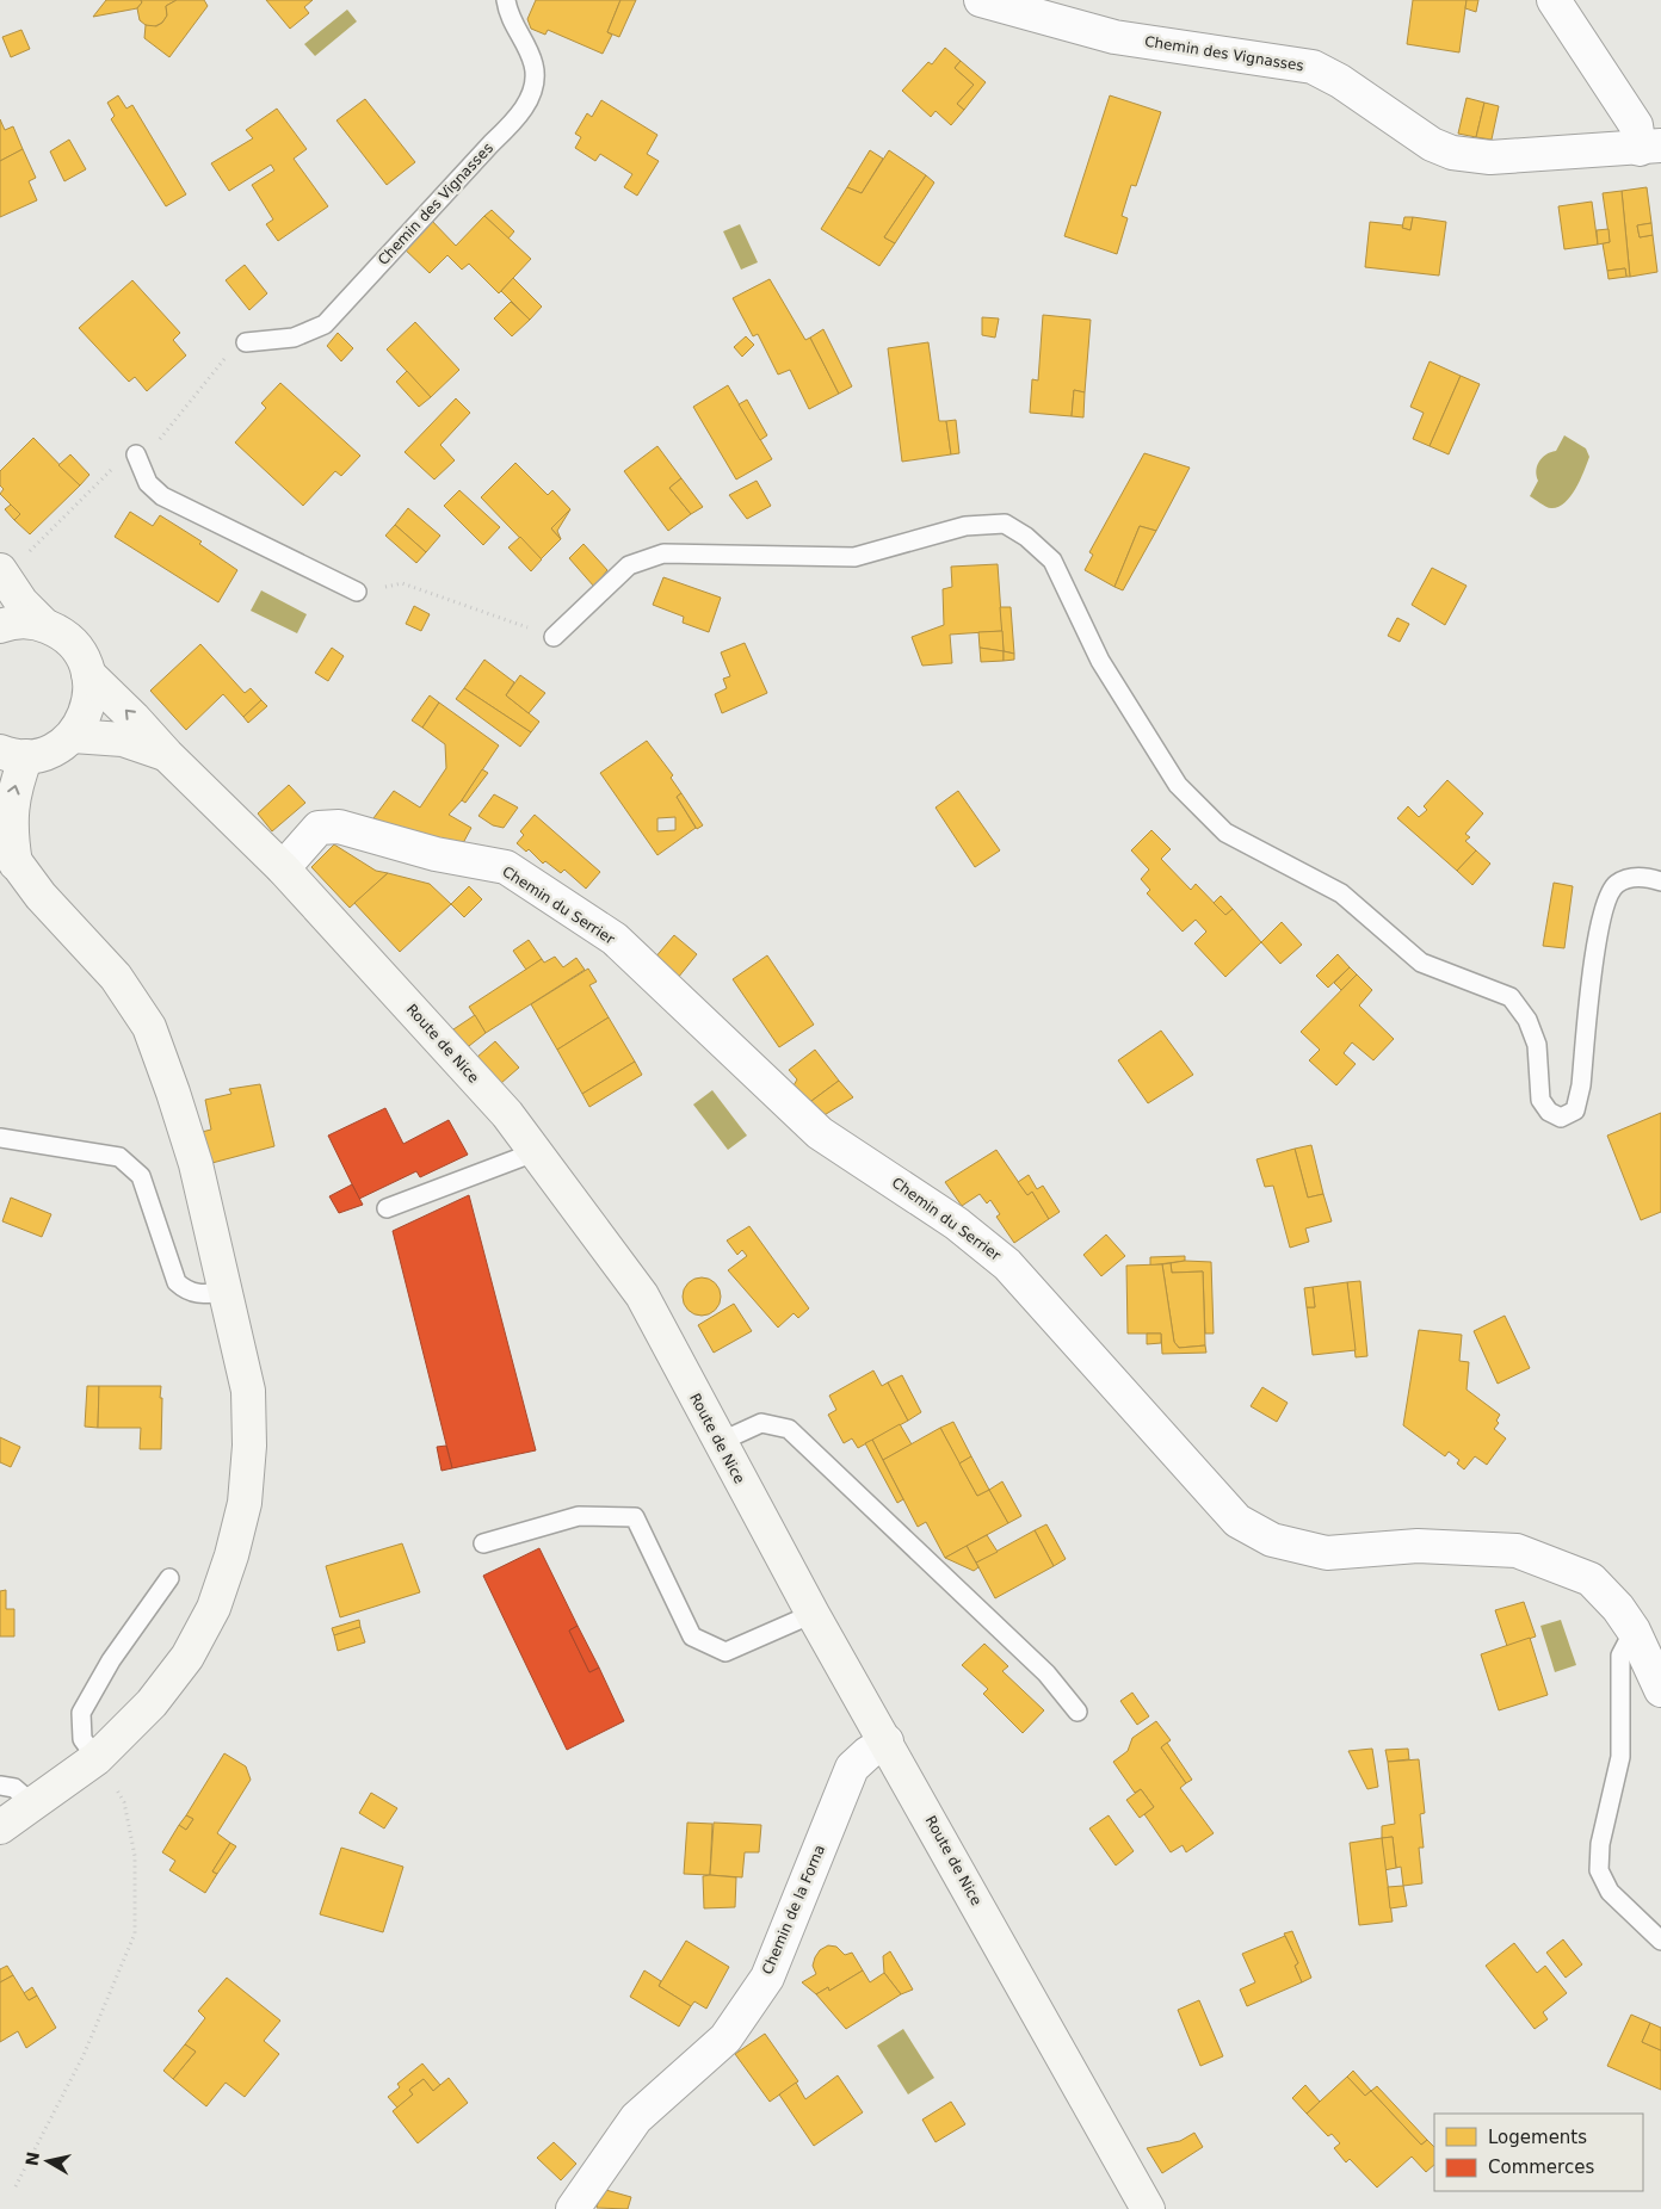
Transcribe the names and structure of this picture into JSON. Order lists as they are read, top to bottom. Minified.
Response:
{"streets":{"main road":["Route de Nice"],"street":["Chemin des Vignasses","Chemin du Serrier","Chemin de la Forna"]},"crossings":[["Chemin du Serrier","Route de Nice"],["Route de Nice","Chemin de la Forna"]],"legend":["Logements","Commerces"],"north":"left"}
